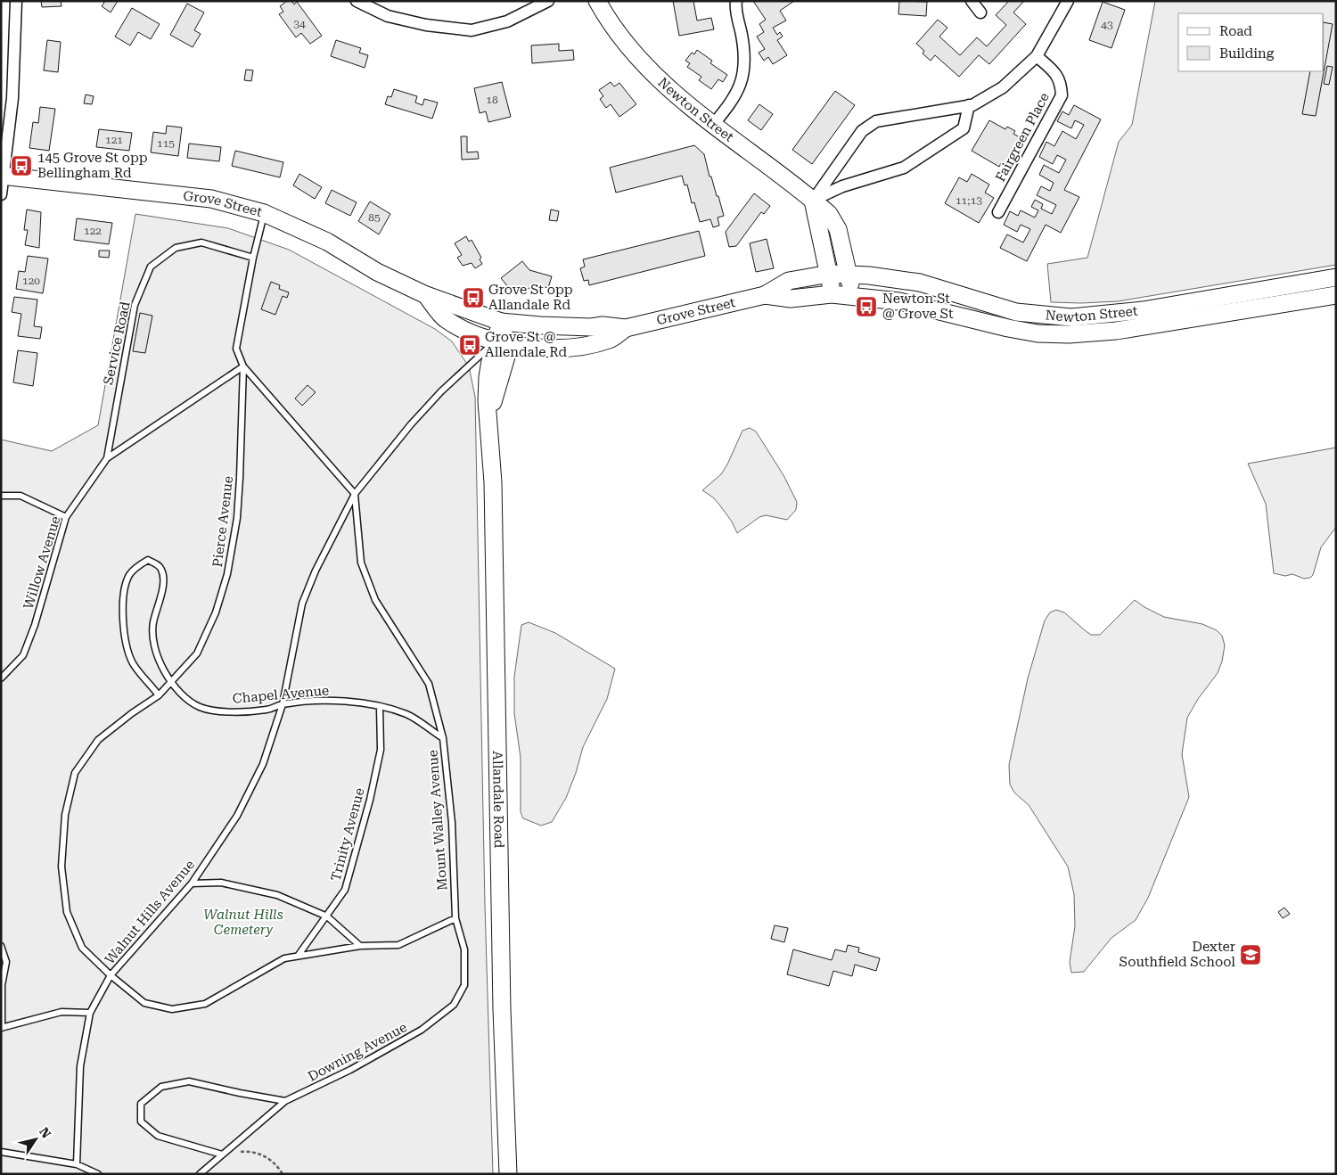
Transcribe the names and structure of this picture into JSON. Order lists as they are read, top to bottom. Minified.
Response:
{"streets":{"main road":["Newton Street","Grove Street","Allandale Road"],"street":["Fairgreen Place"],"lane":["Service Road","Pierce Avenue","Willow Avenue","Chapel Avenue","Mount Walley Avenue","Trinity Avenue","Walnut Hills Avenue","Downing Avenue"]},"crossings":[["Newton Street","Grove Street"],["Grove Street","Pierce Avenue"],["Grove Street","Allandale Road"],["Service Road","Pierce Avenue"],["Service Road","Willow Avenue"],["Pierce Avenue","Willow Avenue"],["Pierce Avenue","Chapel Avenue"],["Pierce Avenue","Mount Walley Avenue"],["Pierce Avenue","Trinity Avenue"],["Pierce Avenue","Walnut Hills Avenue"],["Pierce Avenue","Downing Avenue"],["Chapel Avenue","Mount Walley Avenue"],["Chapel Avenue","Trinity Avenue"],["Chapel Avenue","Walnut Hills Avenue"],["Mount Walley Avenue","Walnut Hills Avenue"],["Mount Walley Avenue","Downing Avenue"]],"parks":["Walnut Hills Cemetery"],"places":{"bus stop":["145 Grove St opp Bellingham Rd","Grove St opp Allandale Rd","Newton St @ Grove St","Grove St @ Allendale Rd"],"school or university":["Dexter Southfield School"]},"house_numbers":["34","43","18","121","115","11;13","85","122","120"],"legend":["Road","Building"],"north":"top right"}
